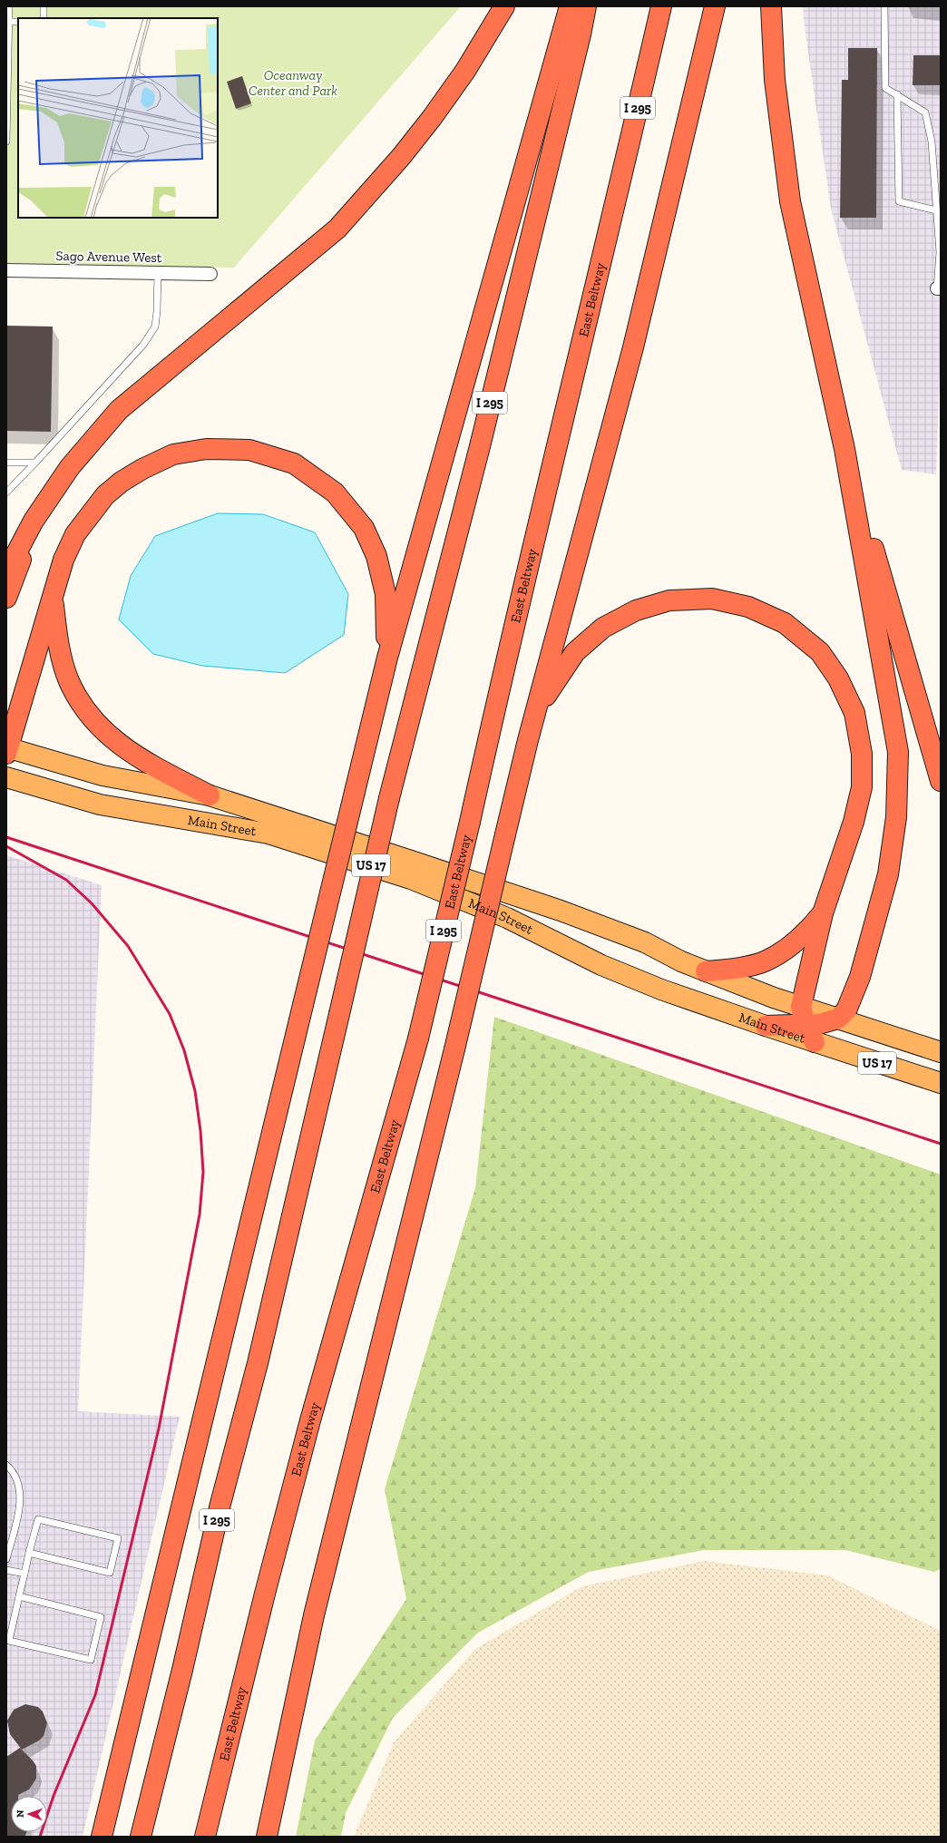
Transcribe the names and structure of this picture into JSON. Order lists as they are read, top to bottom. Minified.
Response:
{"streets":{"highway":["I 295","East Beltway"],"main road":["Main Street","US 17"],"street":["Sago Avenue West"]},"parks":["Oceanway Center and Park"],"north":"left"}
